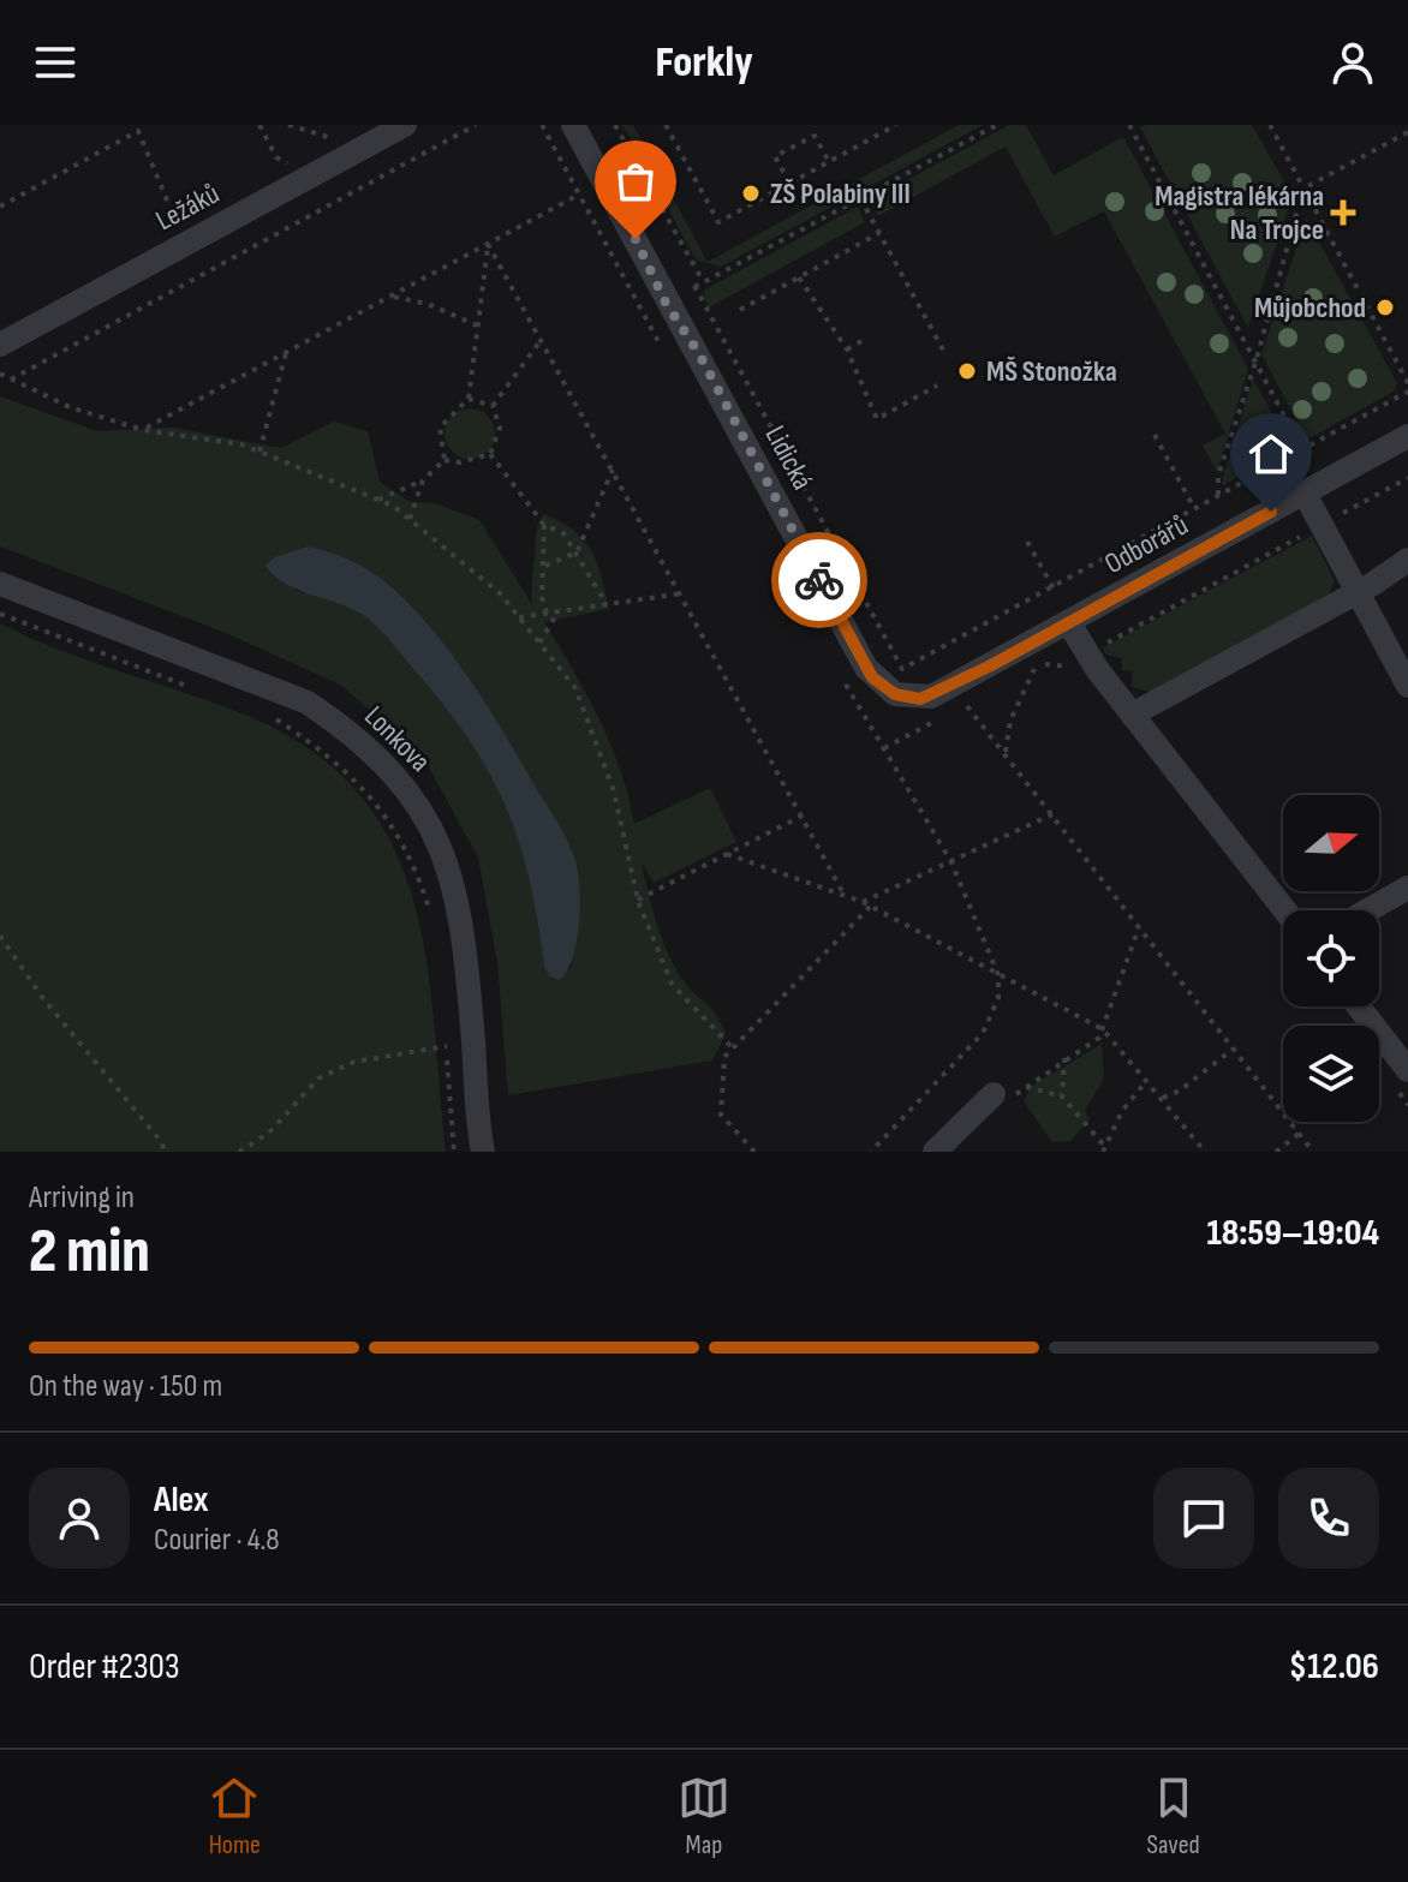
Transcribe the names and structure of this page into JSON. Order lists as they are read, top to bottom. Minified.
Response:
{"streets":{"street":["Ležáků","Lidická","Odborářů","Lonkova"]},"crossings":[["Lidická","Odborářů"]],"places":{"other":["ZŠ Polabiny III","Můjobchod","MŠ Stonožka"],"health":["Magistra lékárna Na Trojce"]},"north":"right","page":{"header":"Forkly","heading":["2 min","Arriving in","18:59–19:04"],"panel":["Alex","Courier · 4.8","Order #2303","$12.06"],"bar":"On the way · 150 m","tabs":["Home","Map","Saved"]}}
